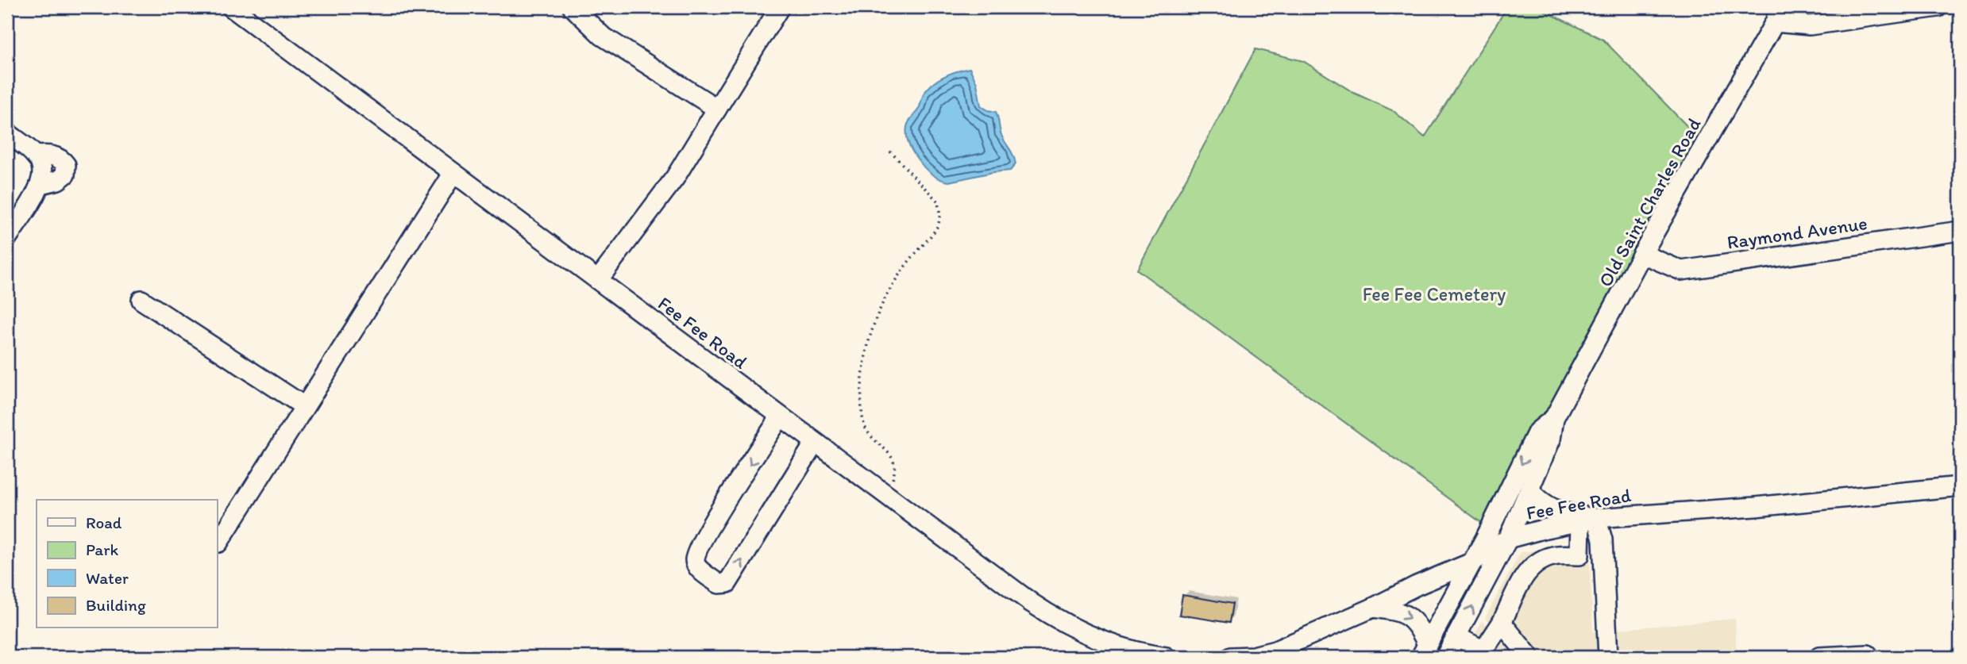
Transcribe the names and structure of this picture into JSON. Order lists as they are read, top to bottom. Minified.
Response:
{"streets":{"street":["Old Saint Charles Road","Raymond Avenue","Fee Fee Road"]},"crossings":[["Old Saint Charles Road","Raymond Avenue"],["Old Saint Charles Road","Fee Fee Road"]],"parks":["Fee Fee Cemetery"],"legend":["Road","Park","Water","Building"]}
